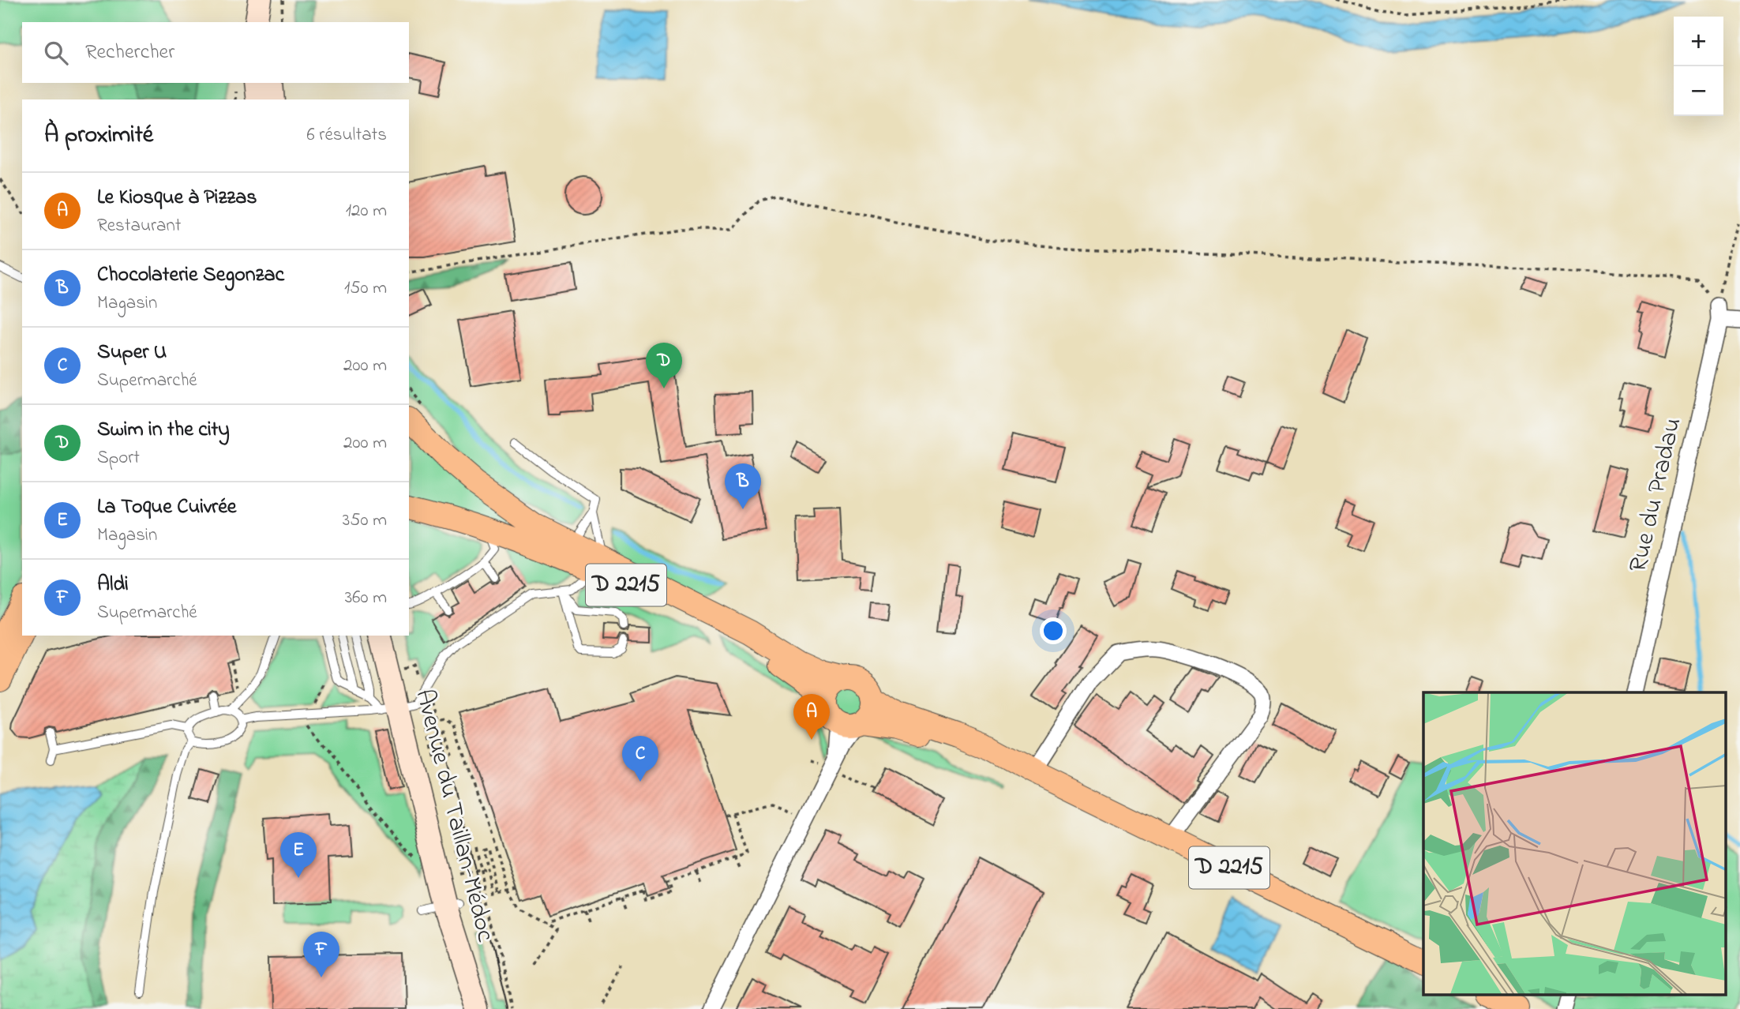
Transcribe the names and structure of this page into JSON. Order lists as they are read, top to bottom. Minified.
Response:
{"streets":{"main road":["D 2215"],"street":["Rue du Pradau","Avenue du Taillan-Médoc"]},"page":{"map_buttons":["+","−"],"search":"Rechercher","heading":["À proximité","6 résultats"],"list":[{"mark":"A","name":"Le Kiosque à Pizzas","note":"Restaurant","value":"120 m"},{"mark":"B","name":"Chocolaterie Segonzac","note":"Magasin","value":"150 m"},{"mark":"C","name":"Super U","note":"Supermarché","value":"200 m"},{"mark":"D","name":"Swim in the city","note":"Sport","value":"200 m"},{"mark":"E","name":"La Toque Cuivrée","note":"Magasin","value":"350 m"},{"mark":"F","name":"Aldi","note":"Supermarché","value":"360 m"}],"pins":["D","B","A","C","E","F"]}}
